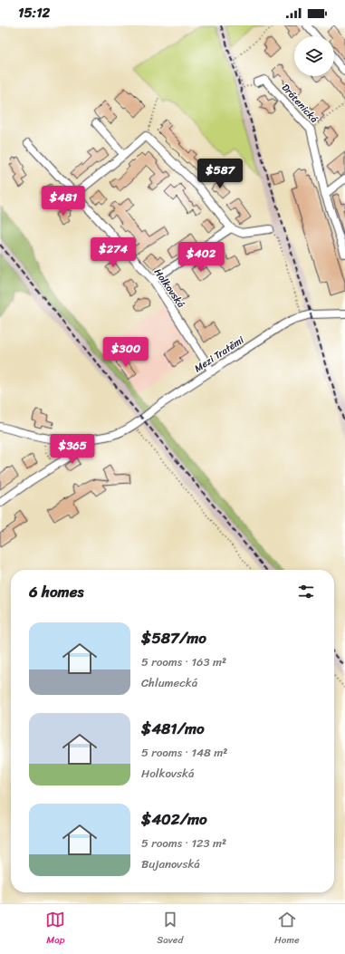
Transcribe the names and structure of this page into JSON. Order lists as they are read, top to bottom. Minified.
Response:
{"streets":{"street":["Drátenická","Holkovská","Mezi Tratěmi"]},"crossings":[["Holkovská","Mezi Tratěmi"]],"page":{"status":"15:12","price":["$587","$481","$274","$402","$300","$365"],"heading":"6 homes","list":[{"name":"$587/mo","note":"5 rooms · 163 m² · Chlumecká"},{"name":"$481/mo","note":"5 rooms · 148 m² · Holkovská"},{"name":"$402/mo","note":"5 rooms · 123 m² · Bujanovská"}],"tabs":["Map","Saved","Home"]}}
